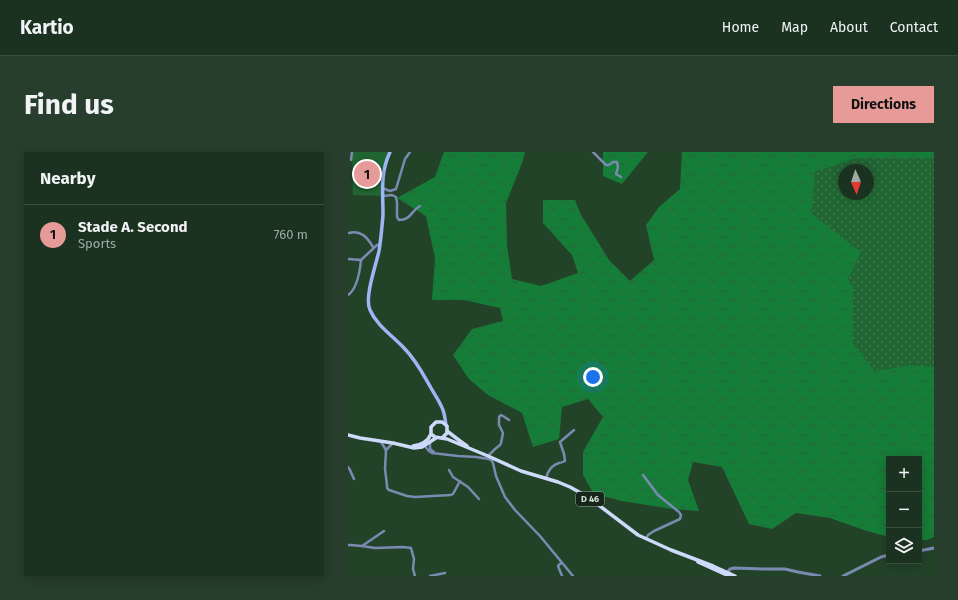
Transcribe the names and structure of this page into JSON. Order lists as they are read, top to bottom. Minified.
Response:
{"streets":{"main road":["D 46"]},"north":"bottom","page":{"header":"Kartio","nav":["Home","Map","About","Contact"],"buttons":"Directions","title":"Find us","heading":"Nearby","pins":"1","list":[{"mark":"1","name":"Stade A. Second","note":"Sports","value":"760 m"}],"map_buttons":["+","−"]}}
